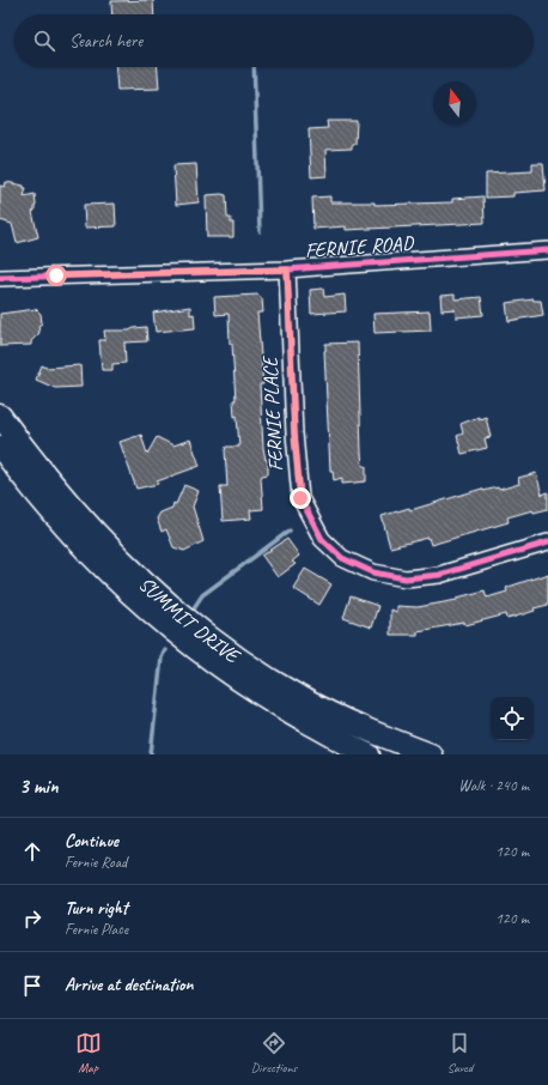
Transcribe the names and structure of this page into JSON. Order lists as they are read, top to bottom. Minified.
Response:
{"streets":{"main road":["SUMMIT DRIVE"],"street":["FERNIE ROAD","FERNIE PLACE"]},"crossings":[["FERNIE ROAD","FERNIE PLACE"]],"north":"top","page":{"search":"Search here","heading":["3 min","Walk · 240 m"],"list":[["Continue","Fernie Road","120 m"],["Turn right","Fernie Place","120 m"],"Arrive at destination"],"nav":["Map","Directions","Saved"]}}
